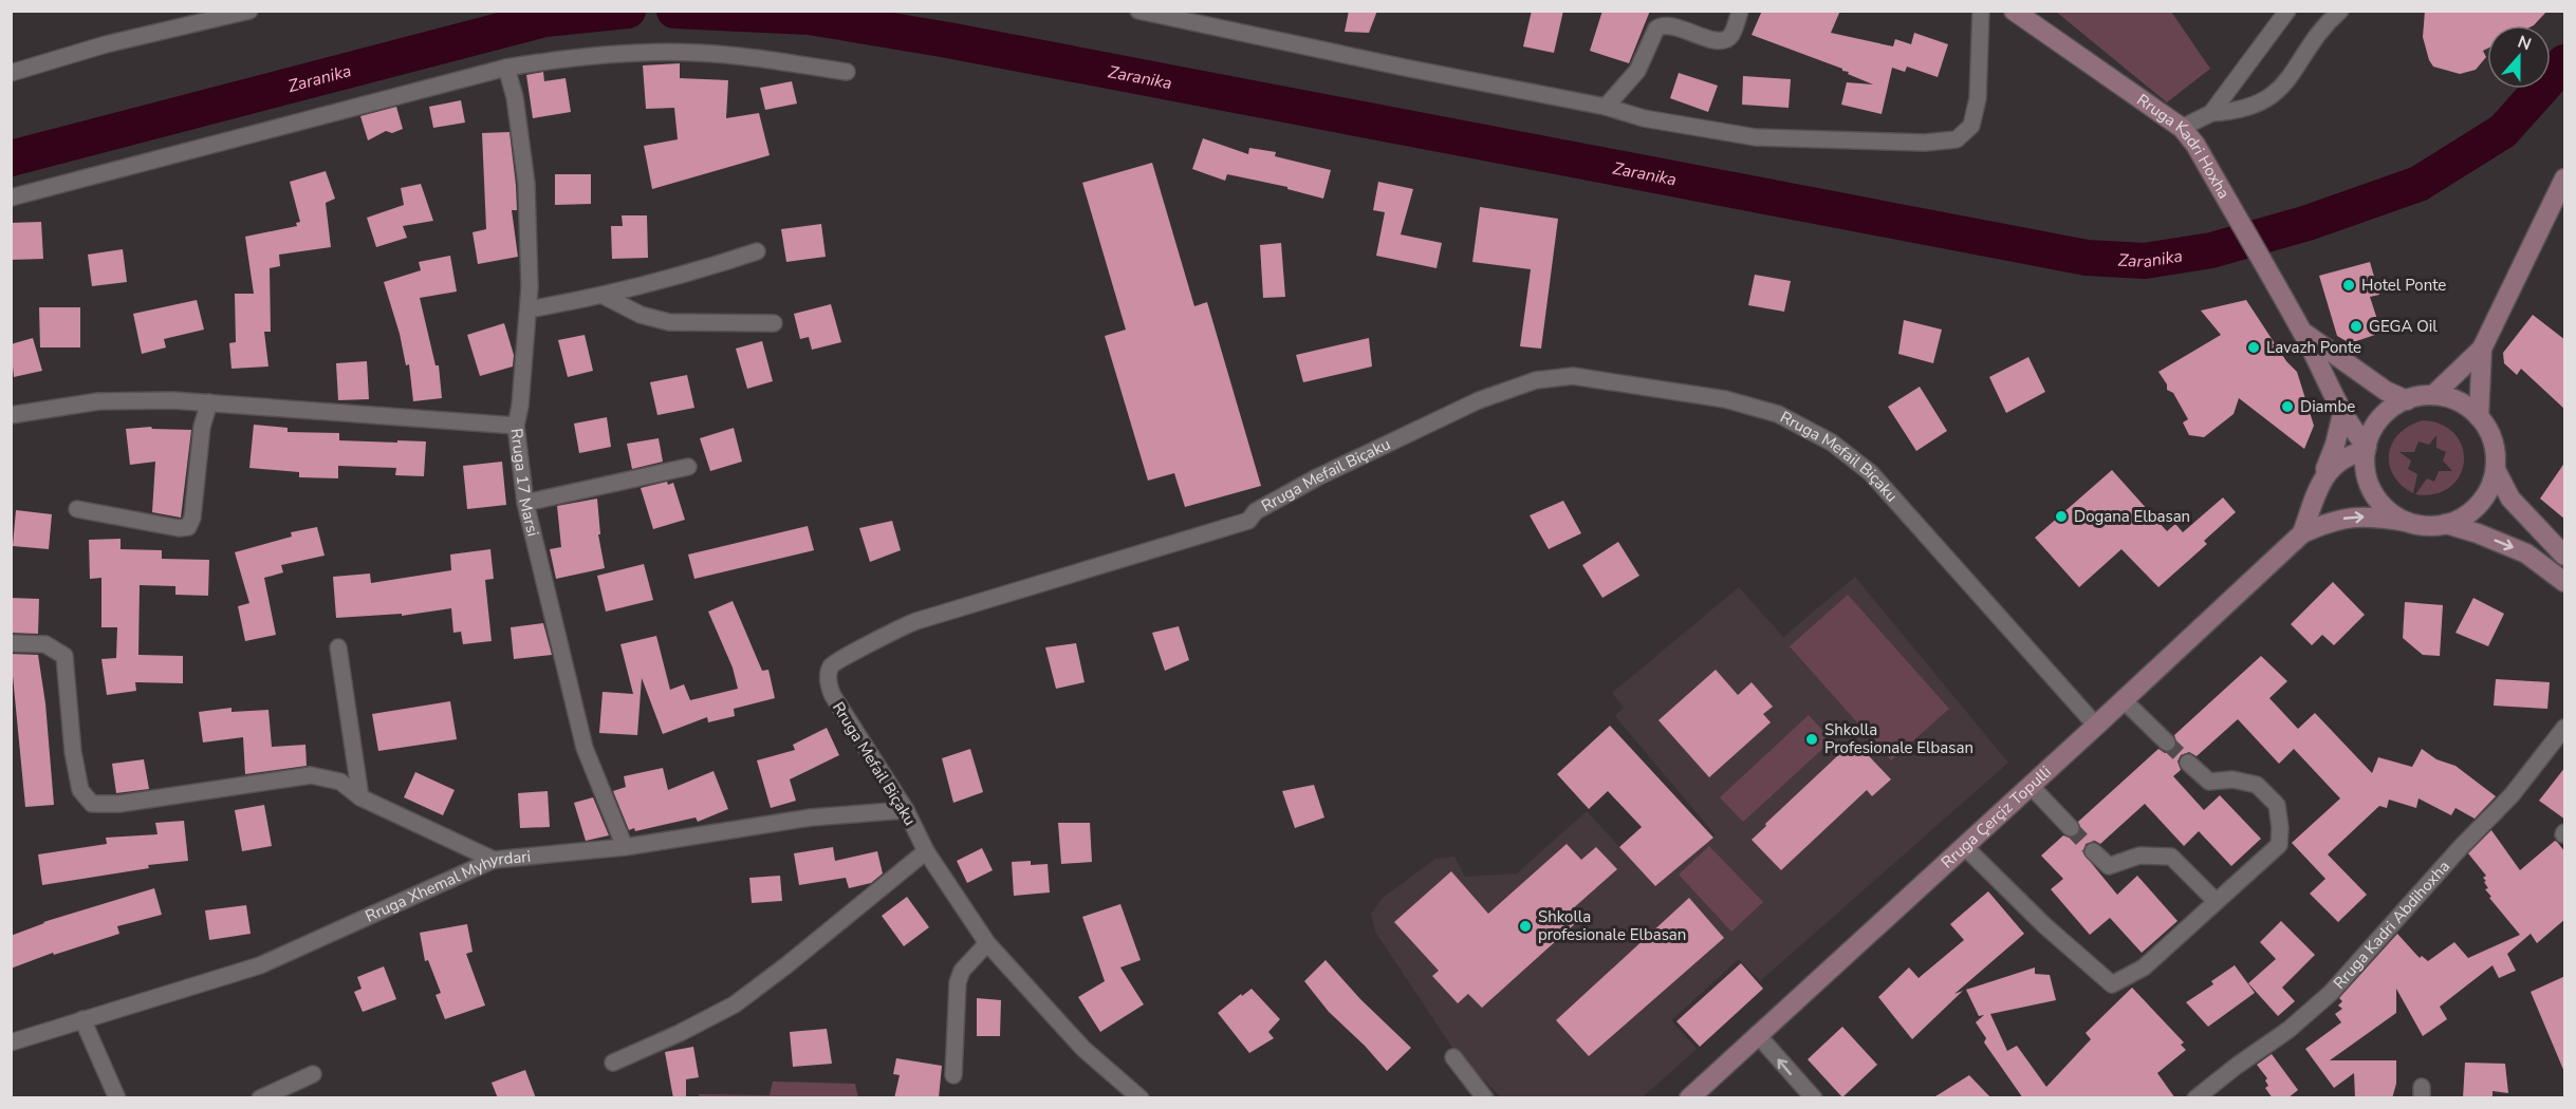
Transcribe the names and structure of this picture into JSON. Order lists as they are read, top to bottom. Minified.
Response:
{"streets":{"main road":["Rruga Kadri Hoxha","Rruga Çerçiz Topulli"],"street":["Rruga Mefail Biçaku","Rruga 17 Marsi","Rruga Xhemal Myhyrdari","Rruga Kadri Abdihoxha"]},"crossings":[["Rruga Mefail Biçaku","Rruga Çerçiz Topulli"],["Rruga Mefail Biçaku","Rruga Xhemal Myhyrdari"],["Rruga 17 Marsi","Rruga Xhemal Myhyrdari"]],"water":["Zaranika"],"places":["Hotel Ponte","GEGA Oil","Lavazh Ponte","Diambe","Dogana Elbasan","Shkolla Profesionale Elbasan","Shkolla profesionale Elbasan"],"north":"top"}
